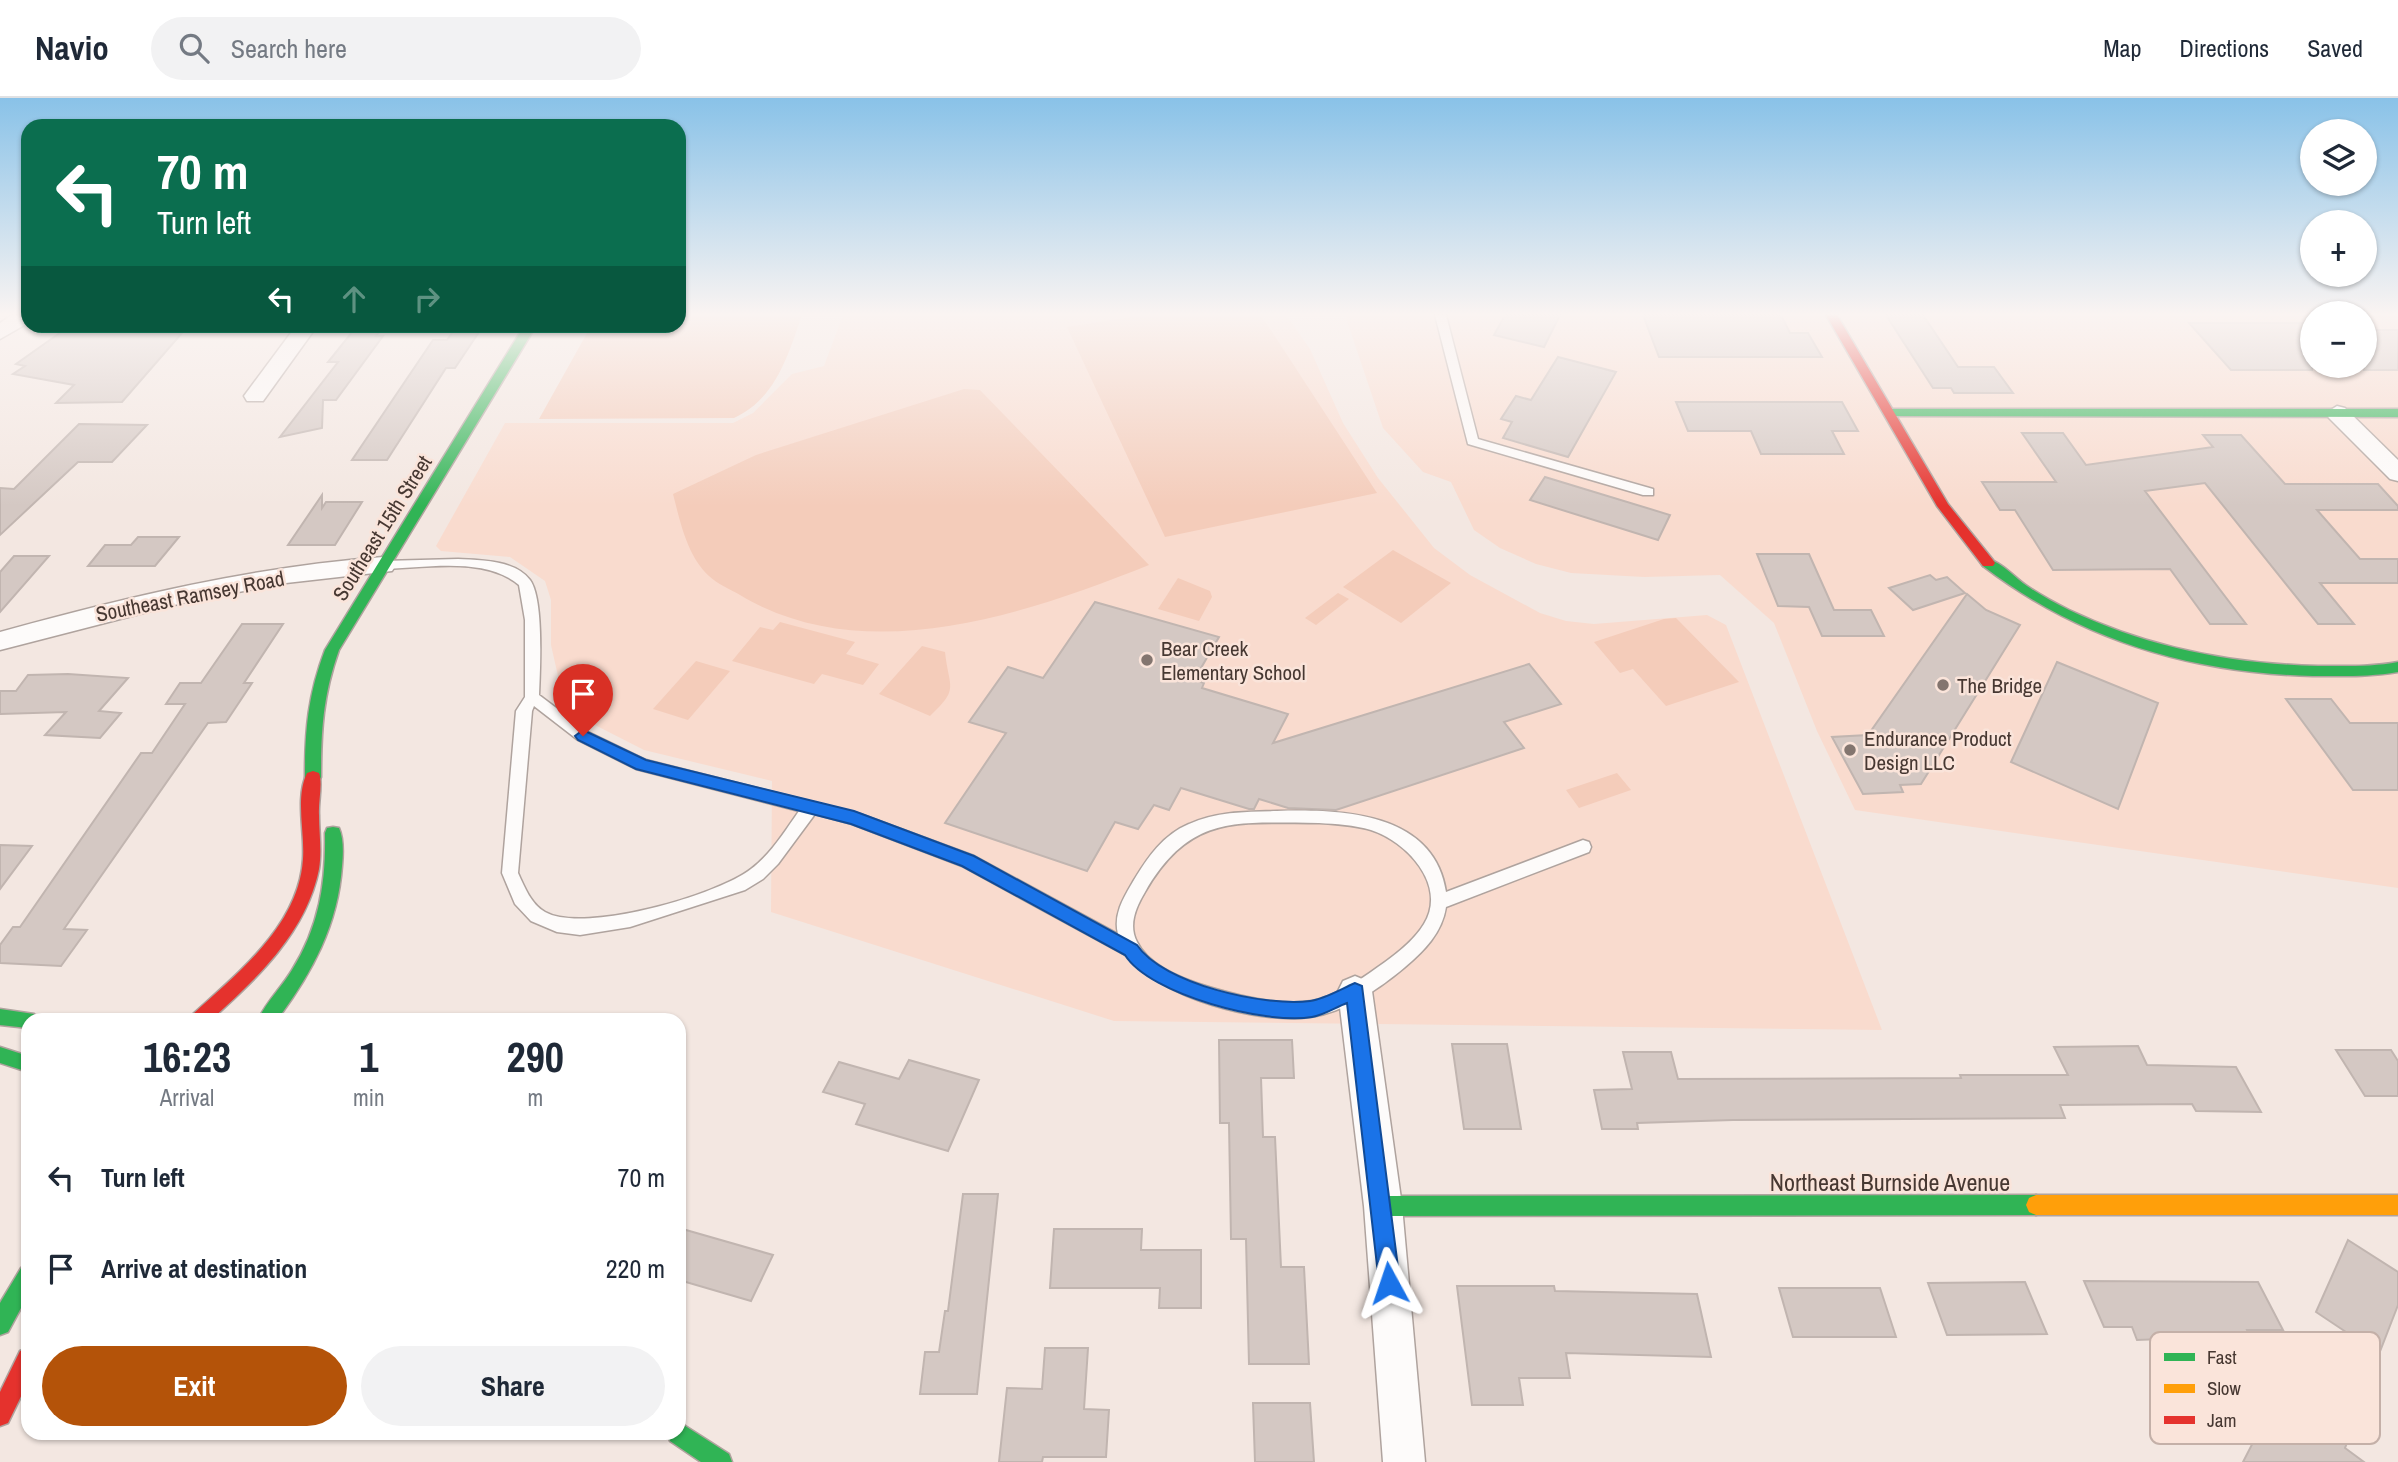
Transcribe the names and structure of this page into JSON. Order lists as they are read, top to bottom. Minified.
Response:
{"streets":{"street":["Southeast 15th Street","Southeast Ramsey Road","Northeast Burnside Avenue"]},"crossings":[["Southeast 15th Street","Southeast Ramsey Road"]],"places":["Bear Creek Elementary School","The Bridge","Endurance Product Design LLC"],"legend":["Fast","Slow","Jam"],"page":{"header":"Navio","search":"Search here","nav":["Map","Directions","Saved"],"map_buttons":["+","−"],"turn":["70 m","Turn left"],"eta":["16:23","Arrival","1","min","290","m"],"list":[{"name":"Turn left","value":"70 m"},{"name":"Arrive at destination","value":"220 m"}],"buttons":["Exit","Share"]}}
